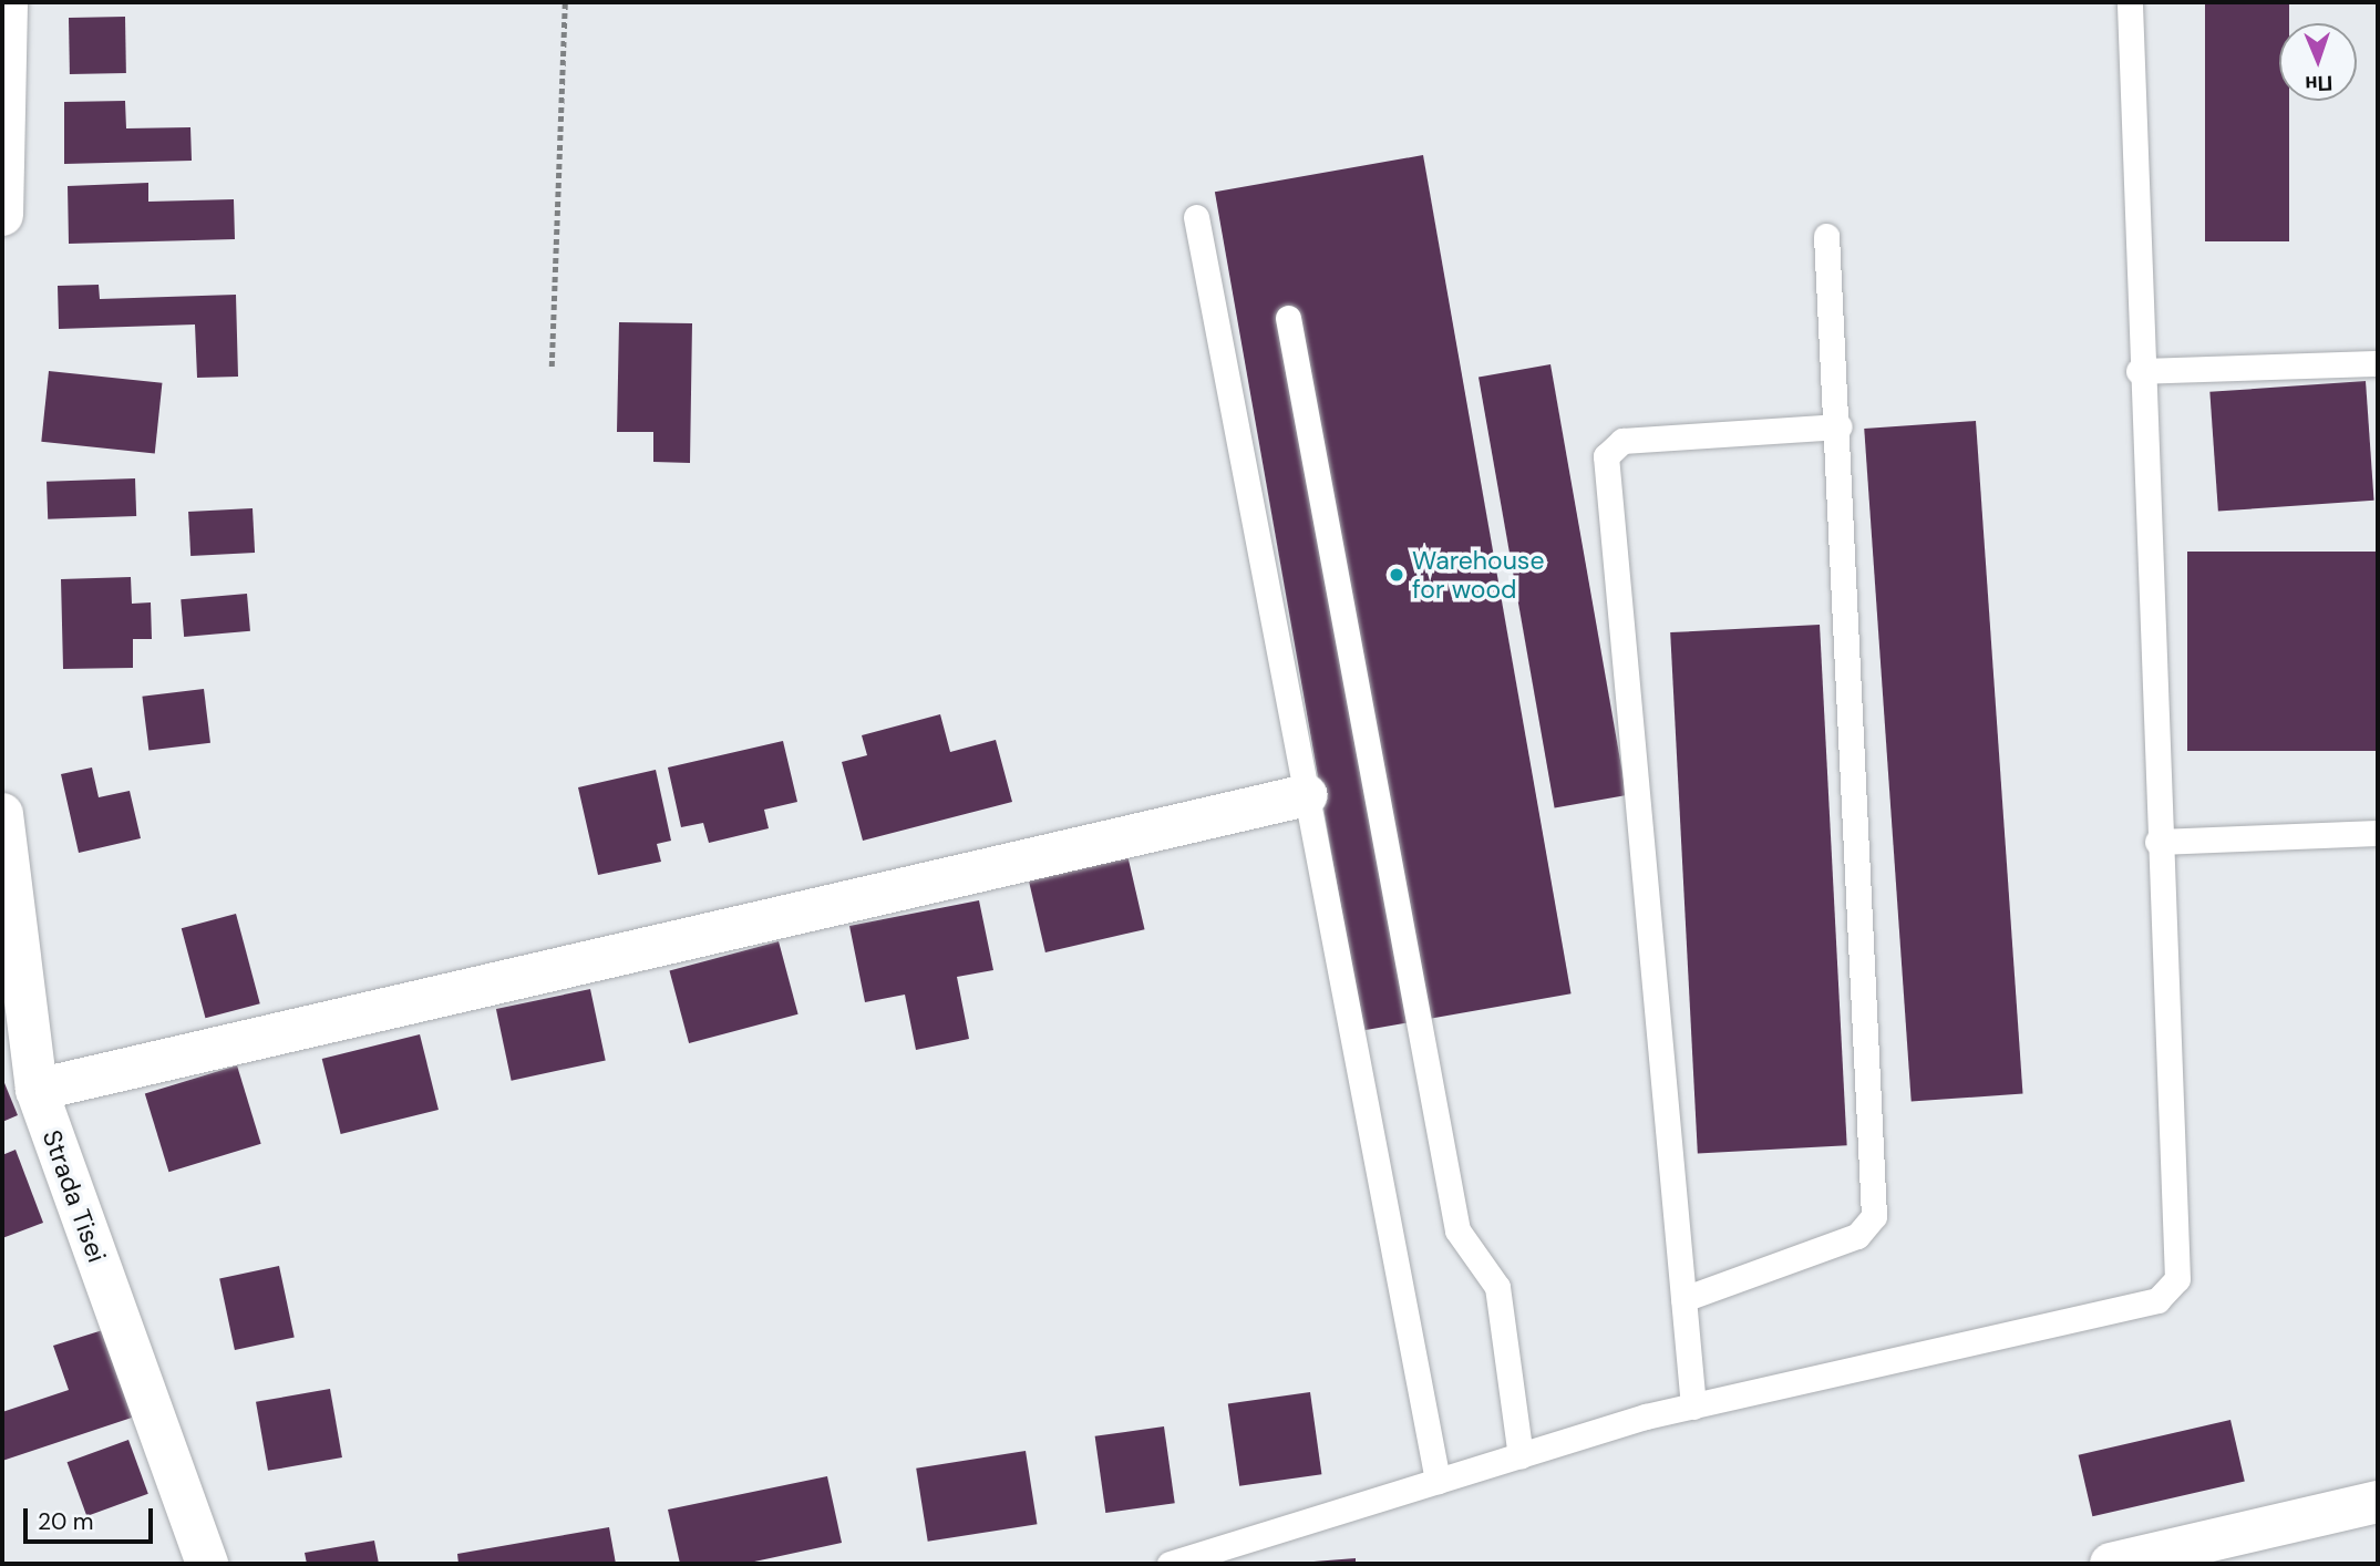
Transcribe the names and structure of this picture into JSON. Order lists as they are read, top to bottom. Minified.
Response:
{"streets":{"street":["Strada Tisei"]},"places":["Warehouse for wood"],"scale_bar":"20 m","north":"bottom"}
